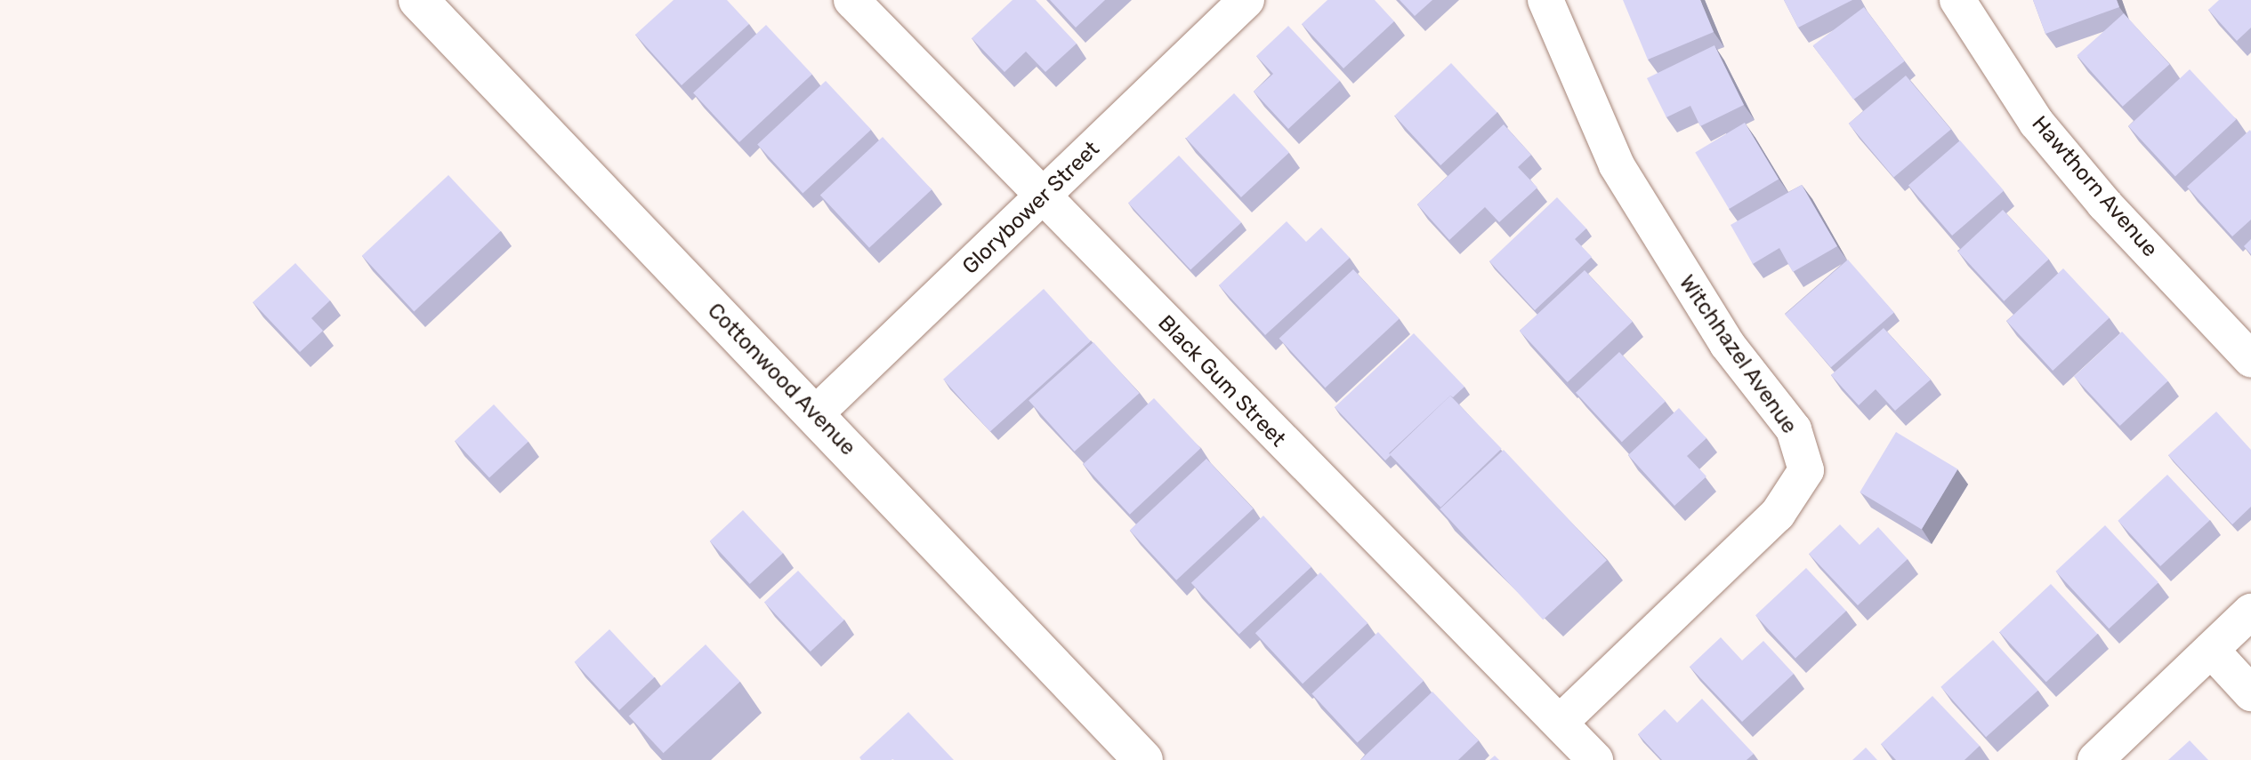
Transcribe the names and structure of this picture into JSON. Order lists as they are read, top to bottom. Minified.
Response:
{"streets":{"street":["Hawthorn Avenue","Glorybower Street","Witchhazel Avenue","Cottonwood Avenue","Black Gum Street"]},"crossings":[["Glorybower Street","Cottonwood Avenue"],["Glorybower Street","Black Gum Street"],["Witchhazel Avenue","Black Gum Street"]]}
